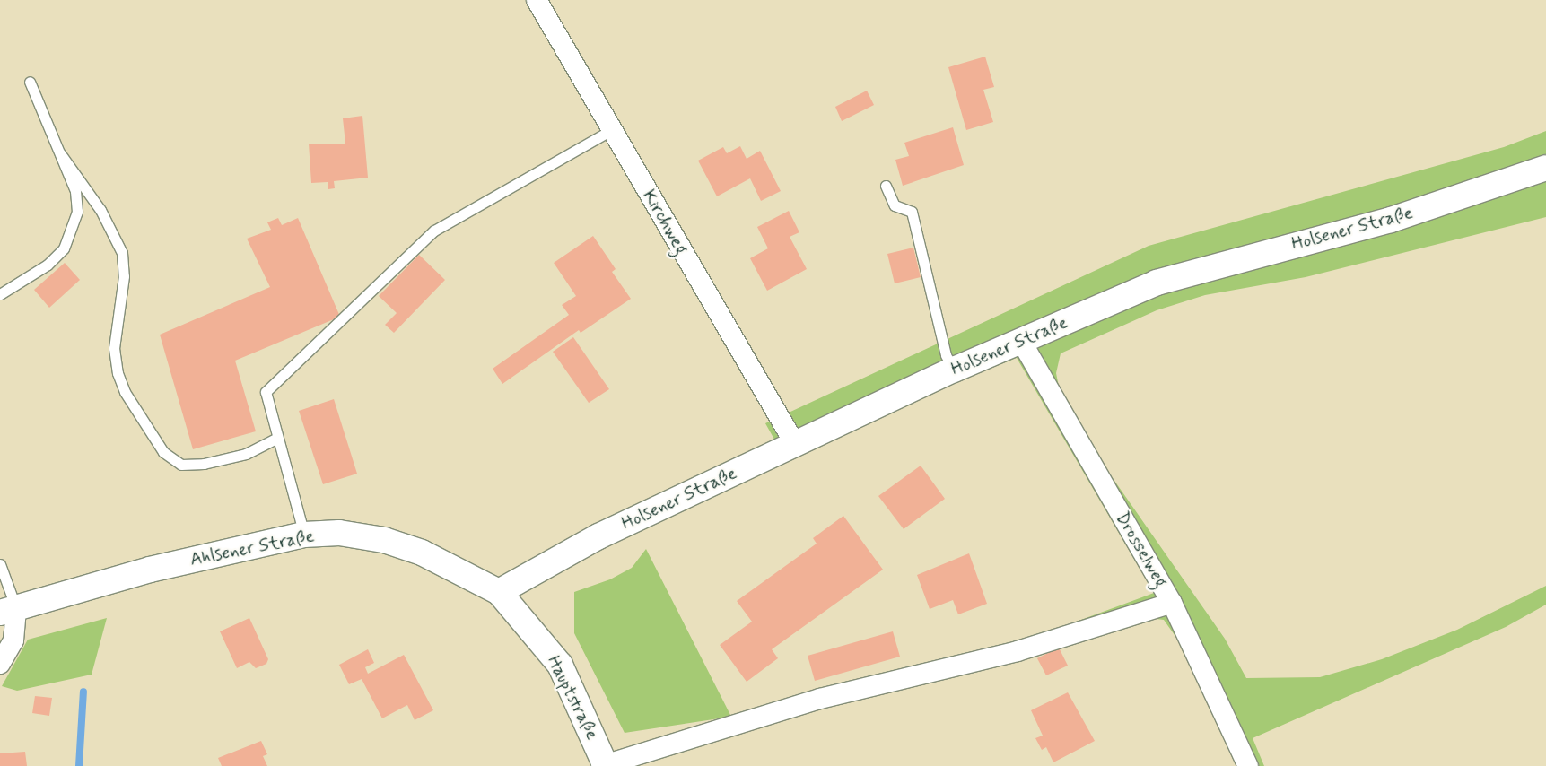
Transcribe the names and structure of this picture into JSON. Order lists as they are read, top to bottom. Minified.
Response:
{"streets":{"street":["Kirchweg","Holsener Straße","Ahlsener Straße","Drosselweg","Hauptstraße"]},"crossings":[["Kirchweg","Holsener Straße"],["Holsener Straße","Ahlsener Straße"],["Holsener Straße","Drosselweg"],["Holsener Straße","Hauptstraße"],["Ahlsener Straße","Hauptstraße"]]}
